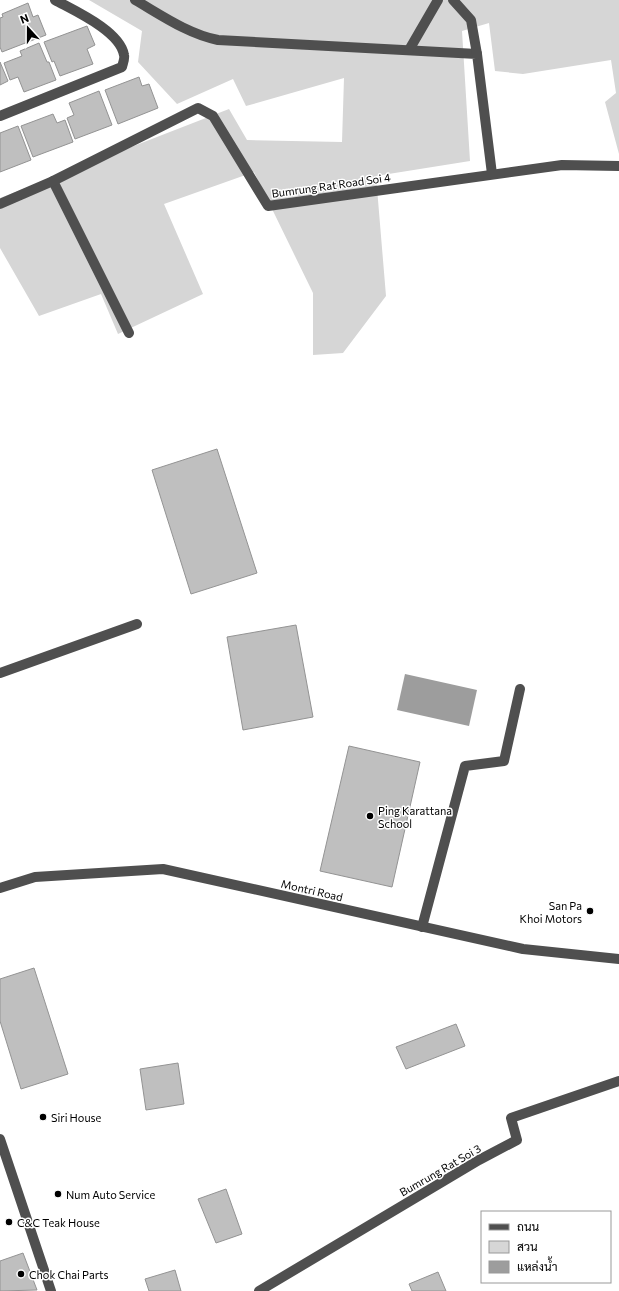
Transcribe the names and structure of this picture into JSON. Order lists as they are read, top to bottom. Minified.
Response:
{"streets":{"street":["Bumrung Rat Road Soi 4","Montri Road","Bumrung Rat Soi 3"]},"places":["Ping Karattana School","San Pa Khoi Motors","Siri House","Num Auto Service","C&C Teak House","Chok Chai Parts"],"legend":["ถนน","สวน","แหล่งน้ำ"],"north":"top"}
